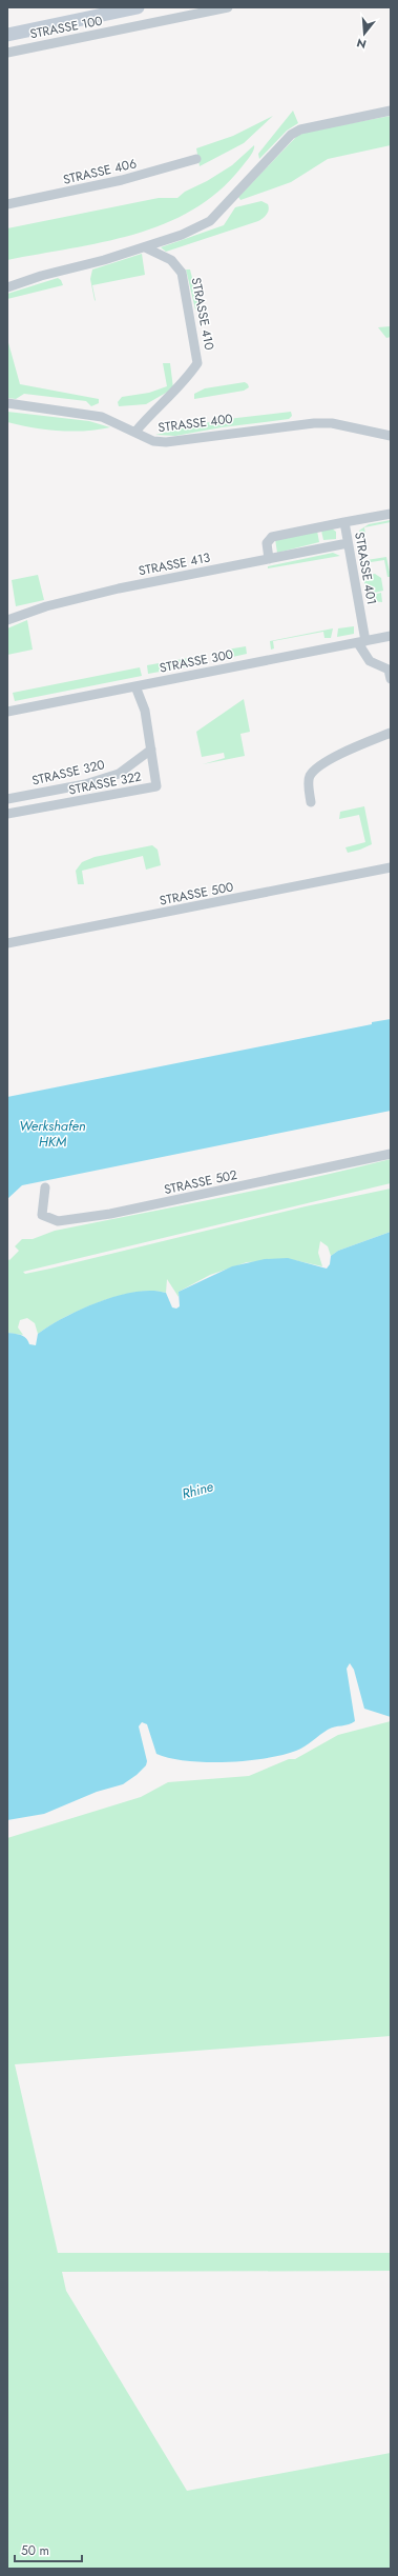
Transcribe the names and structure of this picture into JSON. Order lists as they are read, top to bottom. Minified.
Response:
{"streets":{"street":["STRASSE 100","STRASSE 406","STRASSE 410","STRASSE 400","STRASSE 413","STRASSE 401","STRASSE 300","STRASSE 320","STRASSE 322","STRASSE 500","STRASSE 502"]},"crossings":[["STRASSE 410","STRASSE 400"],["STRASSE 413","STRASSE 401"],["STRASSE 401","STRASSE 300"],["STRASSE 300","STRASSE 322"],["STRASSE 320","STRASSE 322"]],"water":["Werkshafen HKM","Rhine"],"scale_bar":"50 m","north":"bottom"}
